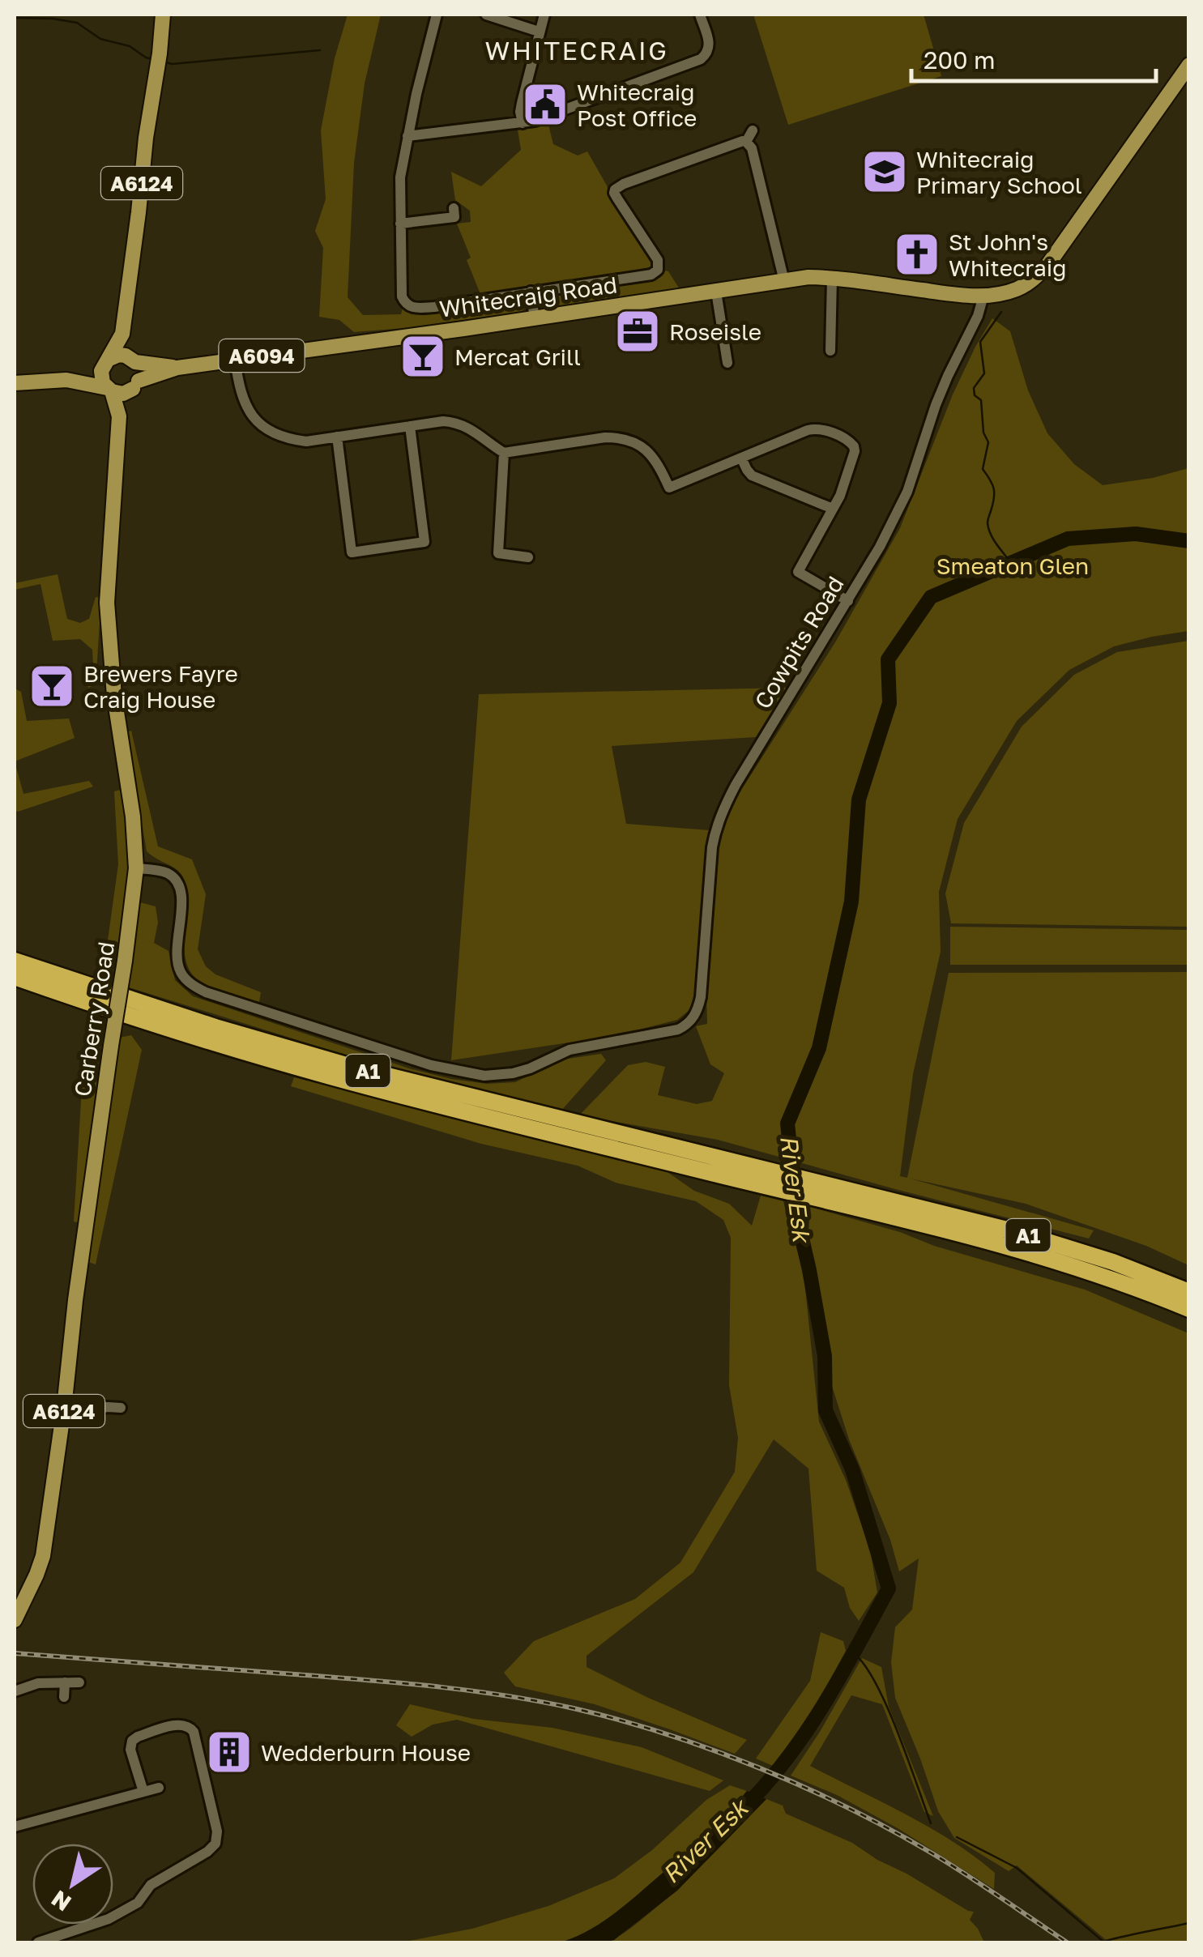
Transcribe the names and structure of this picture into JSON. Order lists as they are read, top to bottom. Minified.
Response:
{"streets":{"highway":["A1"],"main road":["A6124","Whitecraig Road","A6094","Carberry Road"],"street":["Cowpits Road"]},"crossings":[["A6124","A6094"],["A6124","Carberry Road"],["Whitecraig Road","A6094"],["Whitecraig Road","Cowpits Road"],["A6094","Cowpits Road"],["A6094","Carberry Road"],["Cowpits Road","Carberry Road"]],"districts":["WHITECRAIG"],"water":["River Esk"],"parks":["Smeaton Glen"],"places":{"public building":["Whitecraig Post Office"],"school or university":["Whitecraig Primary School"],"church":["St John's Whitecraig"],"office":["Roseisle"],"bar":["Mercat Grill","Brewers Fayre Craig House"],"building":["Wedderburn House"]},"scale_bar":"200 m","north":"bottom left"}
